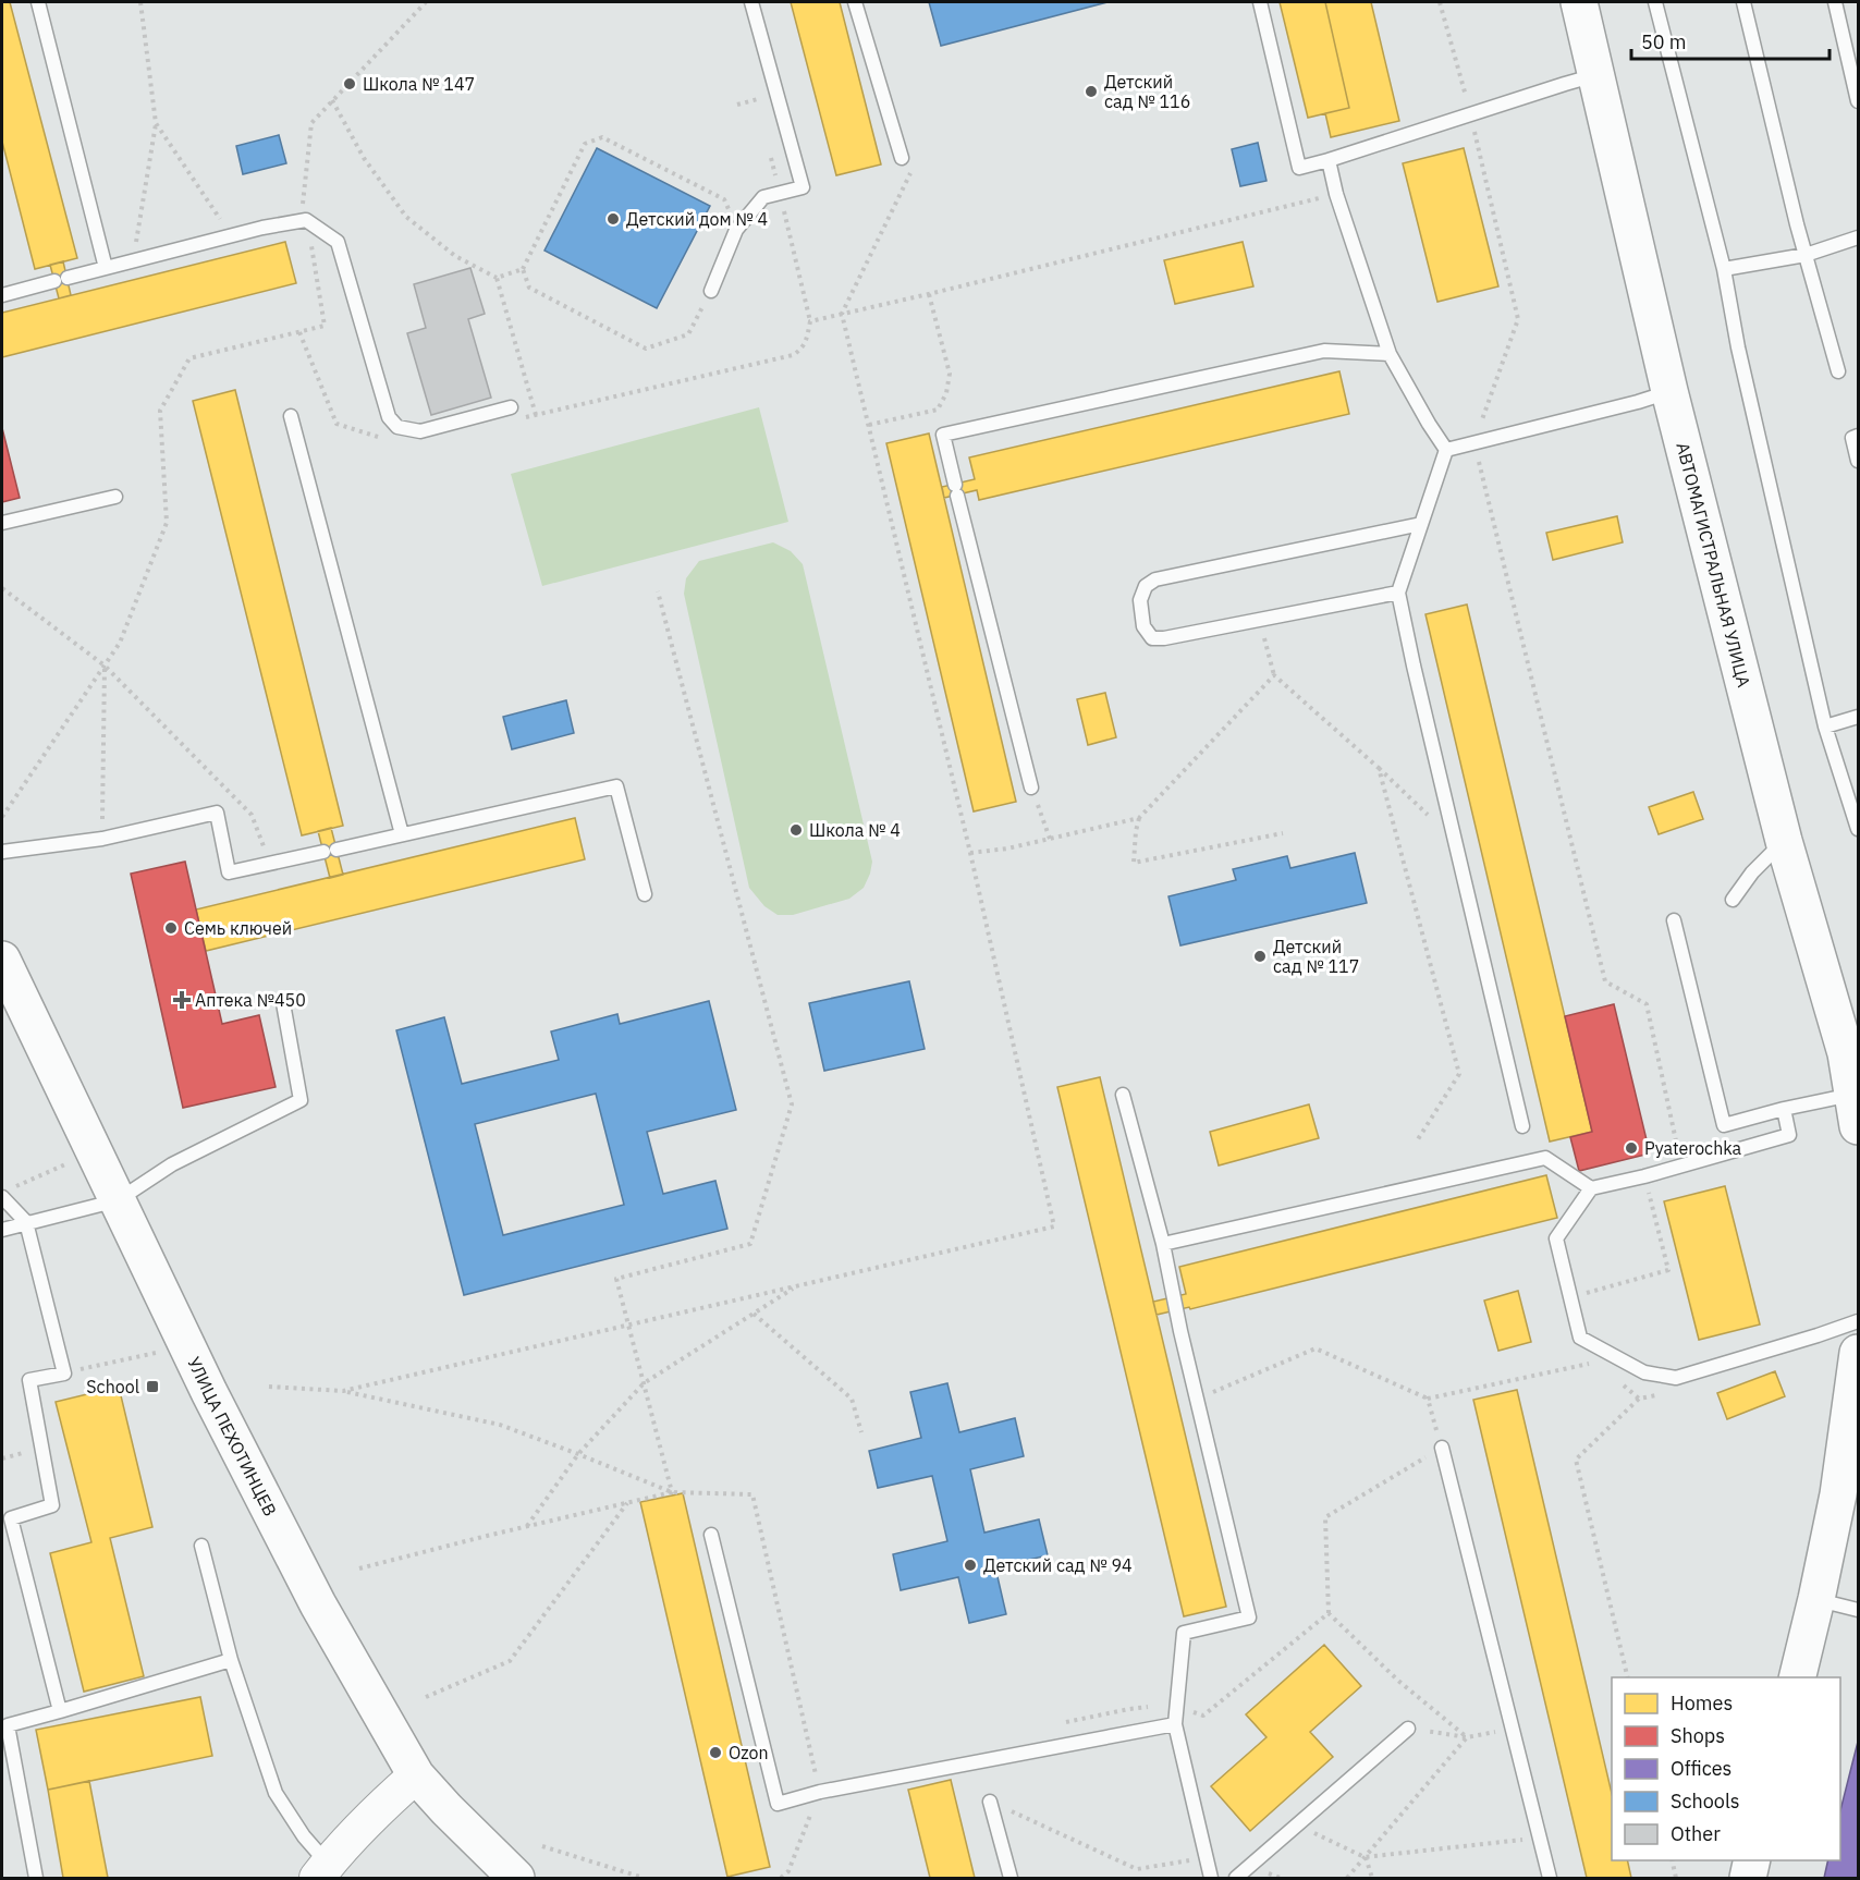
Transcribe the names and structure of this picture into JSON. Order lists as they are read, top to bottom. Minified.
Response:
{"streets":{"main road":["АВТОМАГИСТРАЛЬНАЯ УЛИЦА","УЛИЦА ПЕХОТИНЦЕВ"]},"places":{"other":["Школа № 147","Детский сад № 116","Детский дом № 4","Школа № 4","Семь ключей","Детский сад № 117","Pyaterochka","Детский сад № 94","Ozon"],"health":["Аптека №450"],"transit":["School"]},"legend":["Homes","Shops","Offices","Schools","Other"],"scale_bar":"50 m"}
